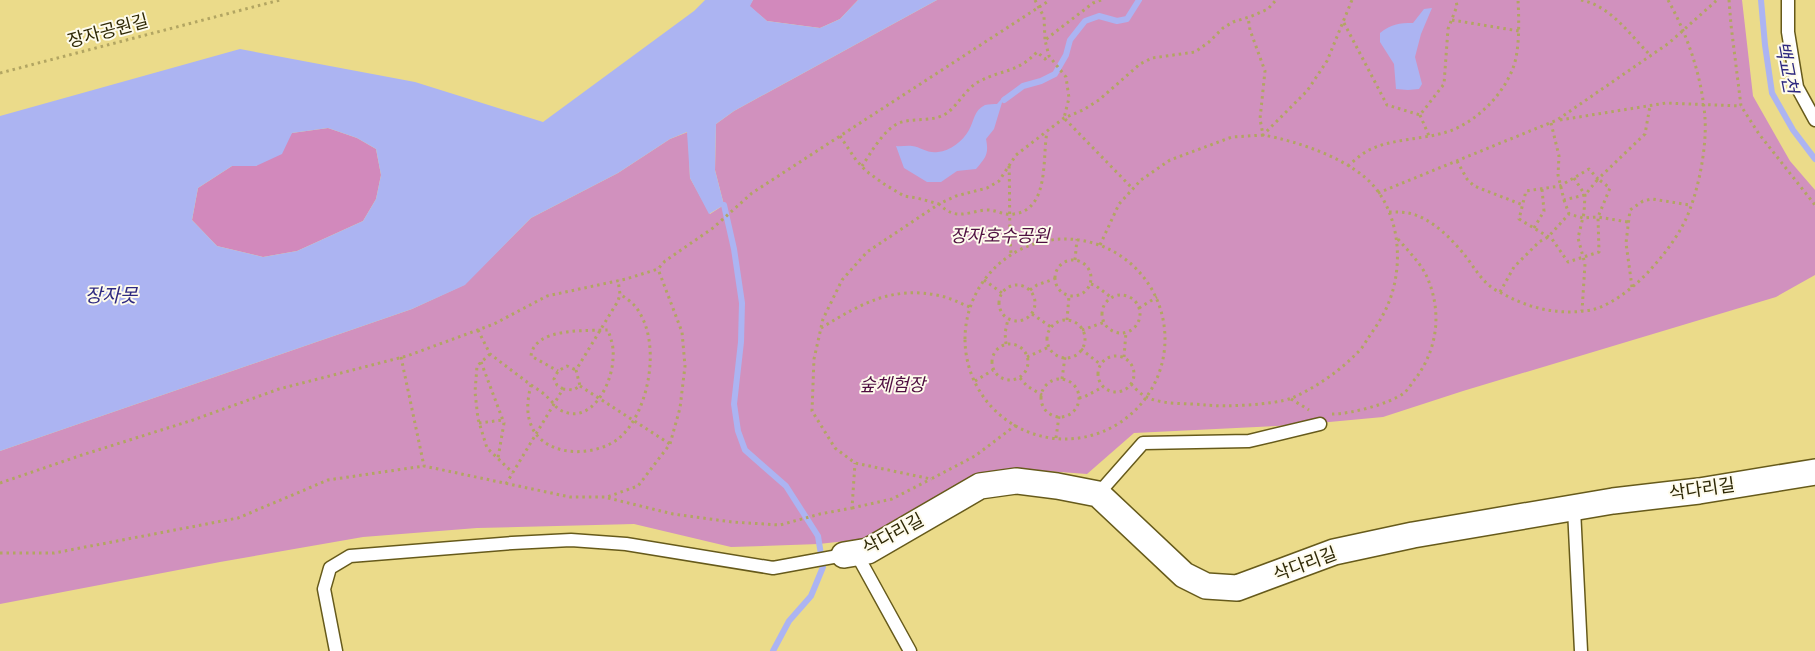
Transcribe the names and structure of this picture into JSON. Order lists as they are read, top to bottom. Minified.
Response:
{"streets":{"street":["삭다리길"],"path":["장자공원길"]},"water":["백교천","장자못"],"parks":["장자호수공원","숲체험장"]}
